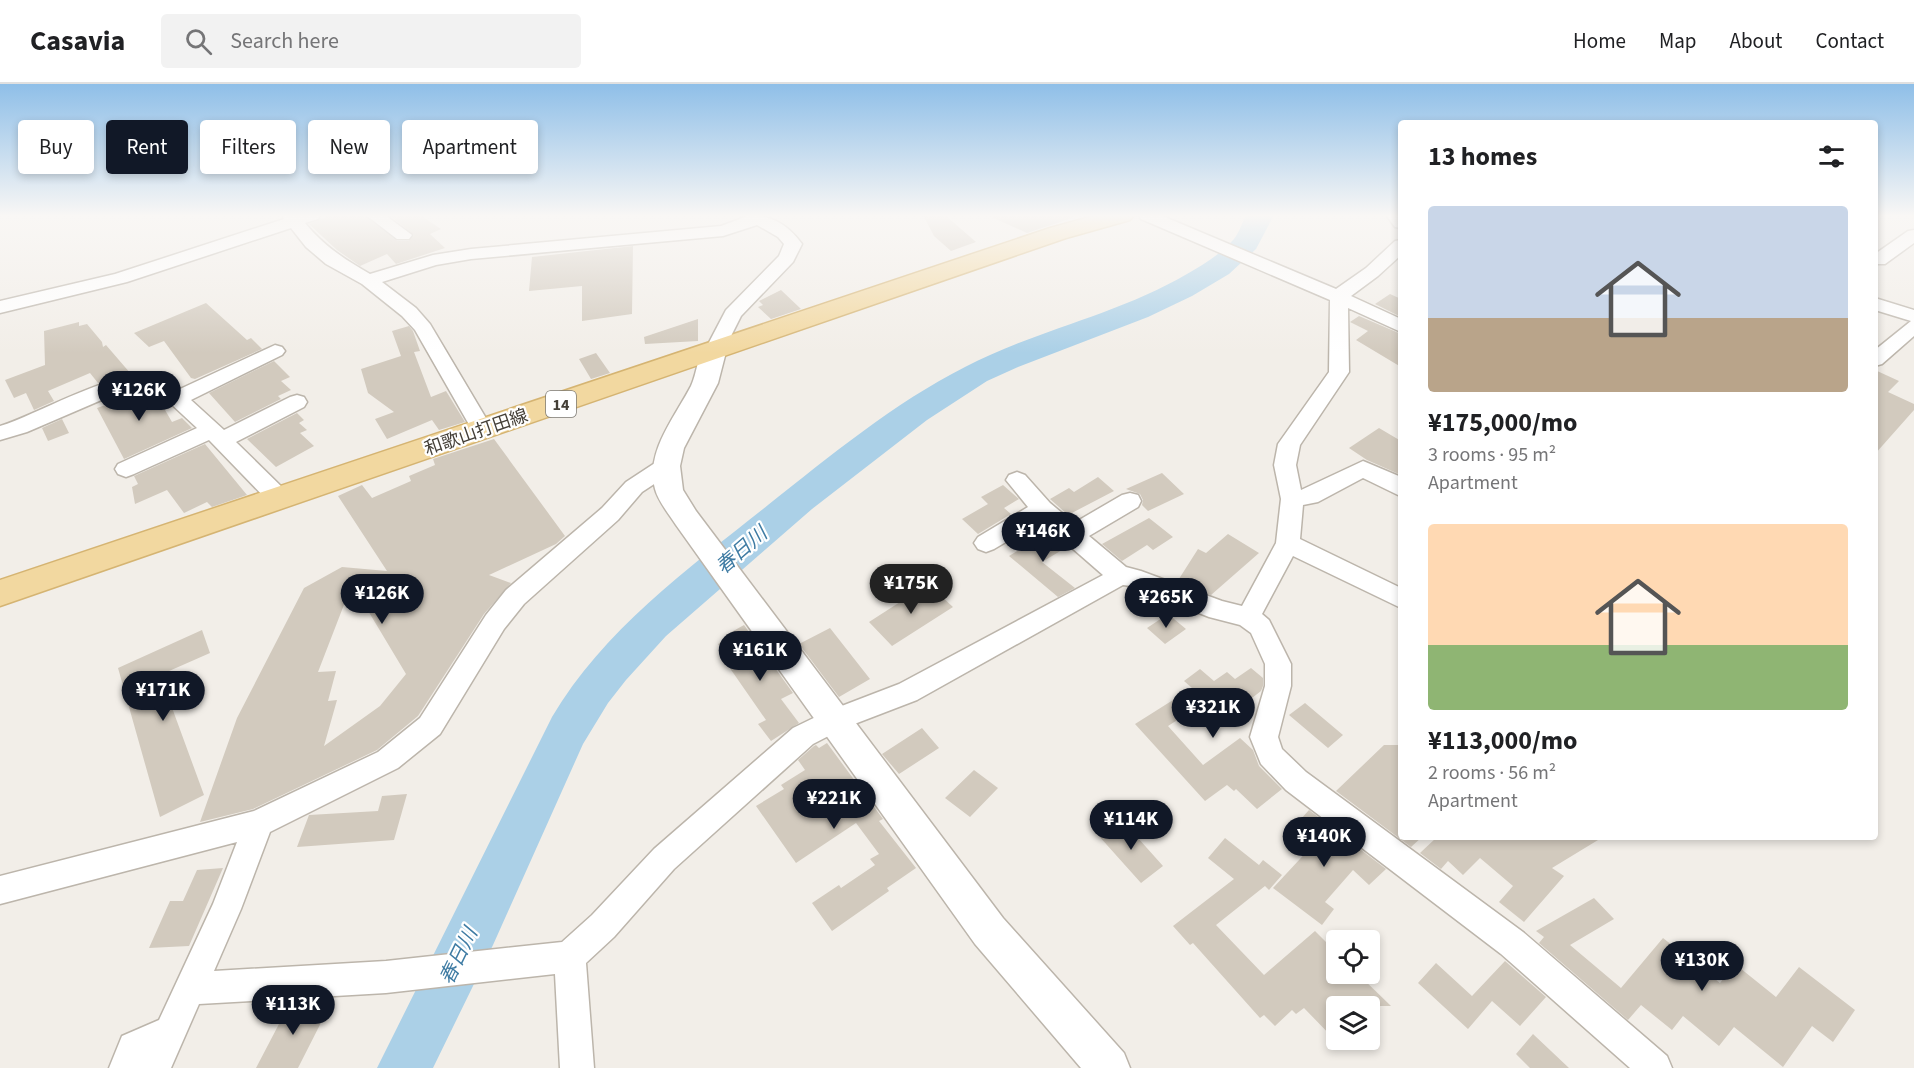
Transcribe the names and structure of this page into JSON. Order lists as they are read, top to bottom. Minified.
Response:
{"streets":{"main road":["14","和歌山打田線"]},"water":["春日川"],"page":{"header":"Casavia","search":"Search here","nav":["Home","Map","About","Contact"],"chip":["Buy","Rent","Filters","New","Apartment"],"heading":"13 homes","list":[{"name":"¥175,000/mo","note":"3 rooms · 95 m² · Apartment"},{"name":"¥113,000/mo","note":"2 rooms · 56 m² · Apartment"}],"price":["¥126K","¥146K","¥175K","¥126K","¥265K","¥161K","¥171K","¥321K","¥221K","¥114K","¥140K","¥130K","¥113K"]}}
